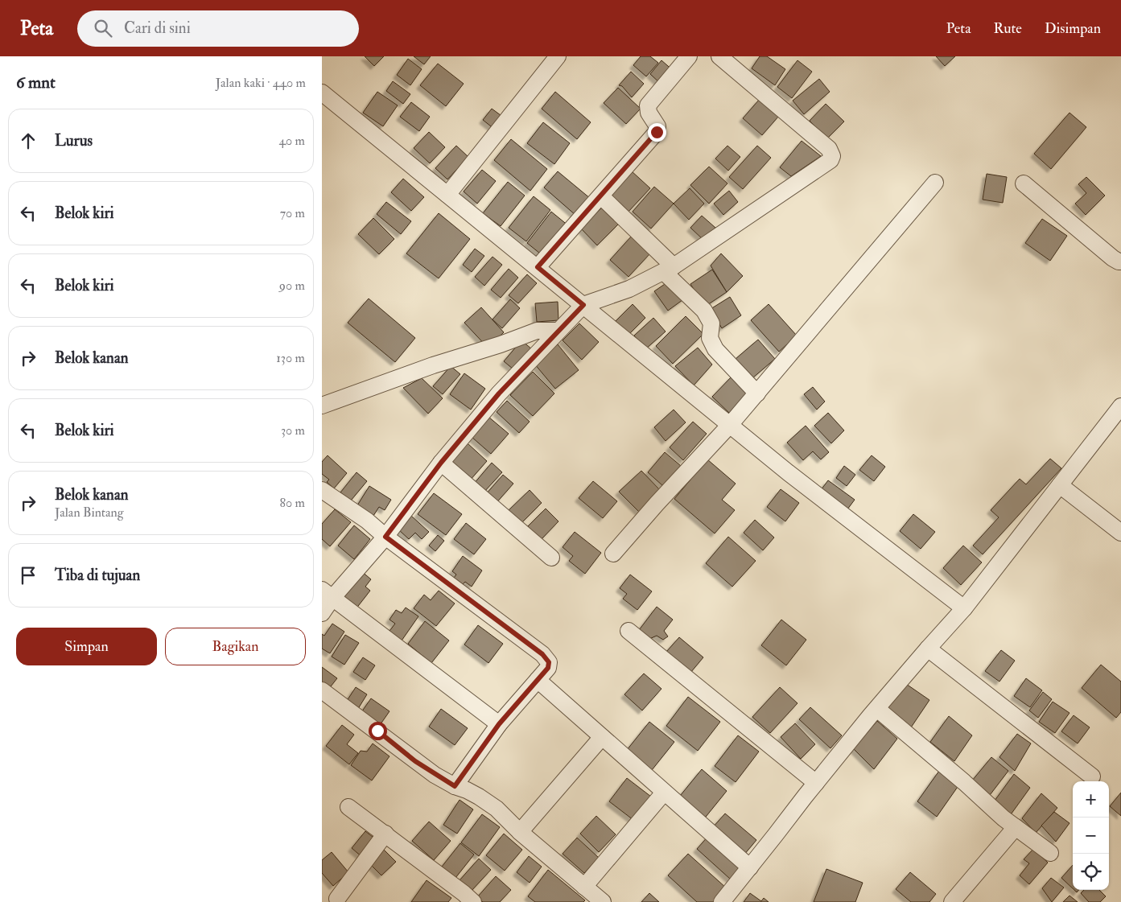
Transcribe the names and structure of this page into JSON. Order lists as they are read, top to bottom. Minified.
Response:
{"page":{"header":"Peta","search":"Cari di sini","nav":["Peta","Rute","Disimpan"],"heading":["6 mnt","Jalan kaki · 440 m"],"list":[["Lurus","40 m"],["Belok kiri","70 m"],["Belok kiri","90 m"],["Belok kanan","130 m"],["Belok kiri","30 m"],["Belok kanan","Jalan Bintang","80 m"],"Tiba di tujuan"],"buttons":["Simpan","Bagikan"],"map_buttons":["+","−"]}}
